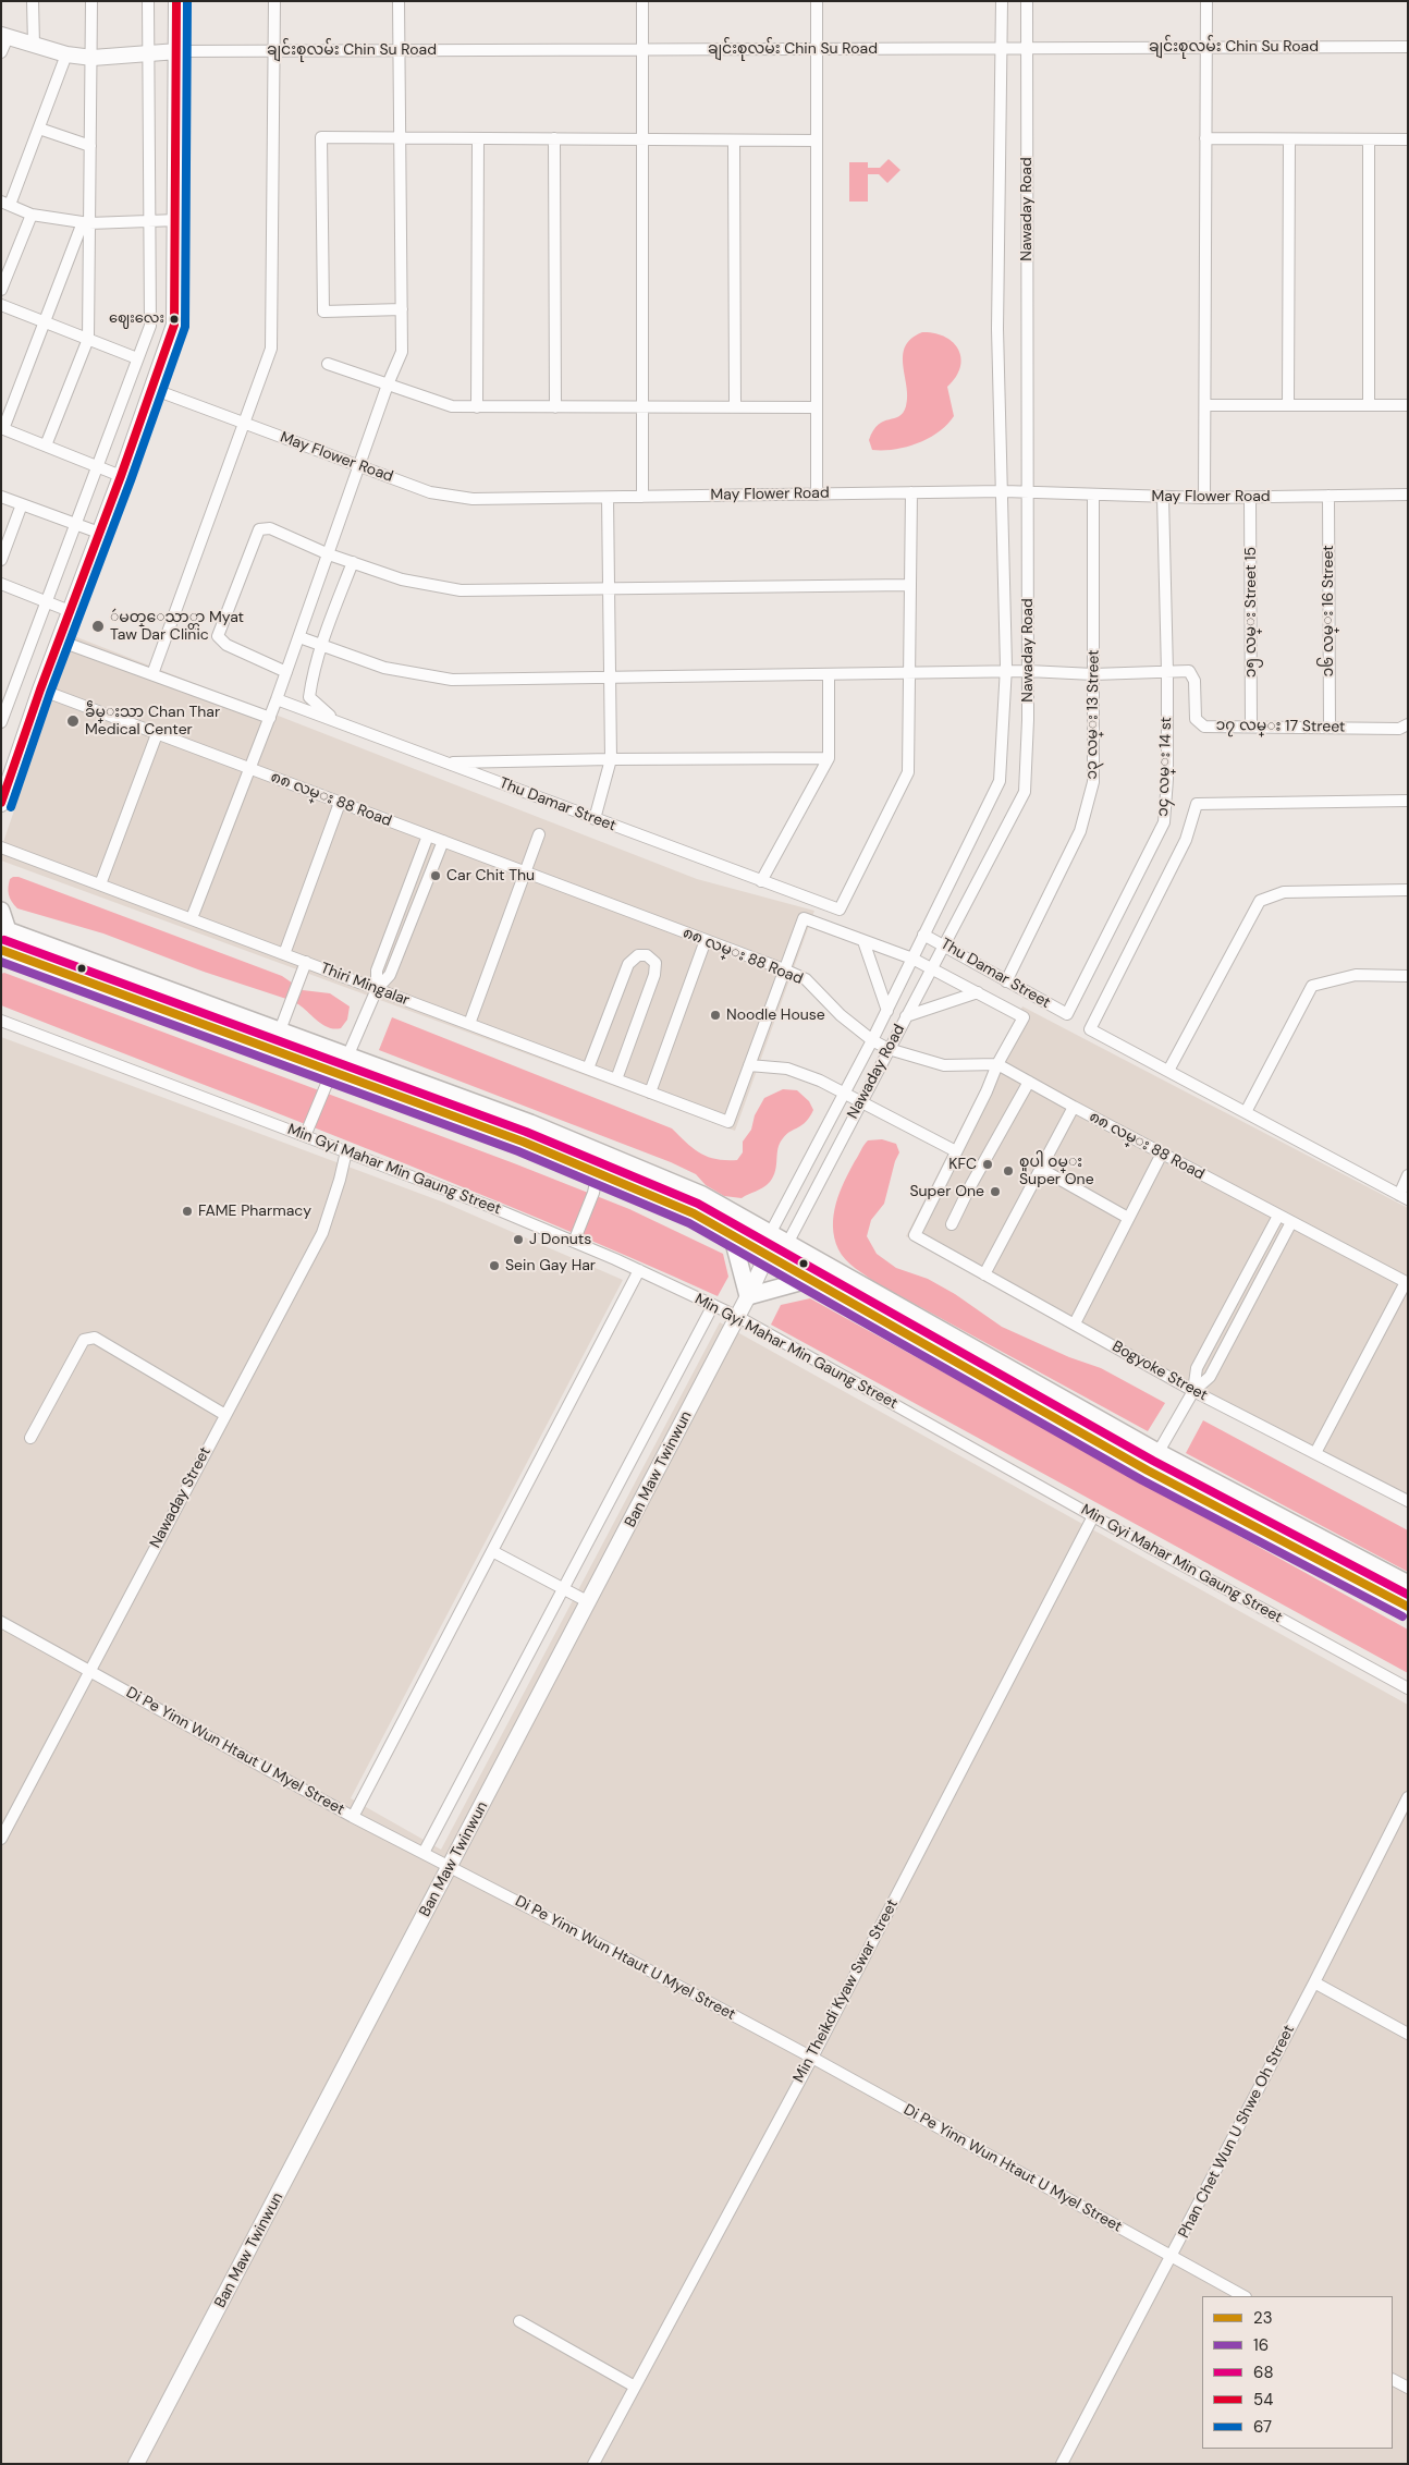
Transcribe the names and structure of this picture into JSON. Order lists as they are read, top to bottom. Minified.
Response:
{"streets":{"street":["ချင်းစုလမ်း Chin Su Road","Nawaday Road","May Flower Road","၁၆ လမ္း 16 Street","၁၅ လမ္း Street 15","၁၃ လမ္း 13 Street","၁၇ လမ္း 17 Street","၁၄ လမ္း 14 st","၈၈ လမ္း 88 Road","Thu Damar Street","Thiri Mingalar","Min Gyi Mahar Min Gaung Street","Bogyoke Street","Ban Maw Twinwun","Nawaday Street","Di Pe Yinn Wun Htaut U Myel Street","Min Theikdi Kyaw Swar Street","Phan Chet Wun U Shwe Oh Street"]},"crossings":[["ချင်းစုလမ်း Chin Su Road","Nawaday Road"],["Nawaday Road","May Flower Road"],["Nawaday Road","၈၈ လမ္း 88 Road"],["Nawaday Road","Thu Damar Street"],["Nawaday Road","Ban Maw Twinwun"],["May Flower Road","၁၆ လမ္း 16 Street"],["May Flower Road","၁၅ လမ္း Street 15"],["May Flower Road","၁၃ လမ္း 13 Street"],["May Flower Road","၁၄ လမ္း 14 st"],["၁၆ လမ္း 16 Street","၁၇ လမ္း 17 Street"],["၁၅ လမ္း Street 15","၁၇ လမ္း 17 Street"],["၁၃ လမ္း 13 Street","Thu Damar Street"],["၁၇ လမ္း 17 Street","၁၄ လမ္း 14 st"],["၁၄ လမ္း 14 st","Thu Damar Street"],["Min Gyi Mahar Min Gaung Street","Ban Maw Twinwun"],["Min Gyi Mahar Min Gaung Street","Nawaday Street"],["Min Gyi Mahar Min Gaung Street","Min Theikdi Kyaw Swar Street"],["Ban Maw Twinwun","Di Pe Yinn Wun Htaut U Myel Street"],["Nawaday Street","Di Pe Yinn Wun Htaut U Myel Street"],["Di Pe Yinn Wun Htaut U Myel Street","Min Theikdi Kyaw Swar Street"],["Di Pe Yinn Wun Htaut U Myel Street","Phan Chet Wun U Shwe Oh Street"]],"places":["ဈေးလေး","ဴမတ္ေသာ္တာ Myat Taw Dar Clinic","ခဵမ္းသာ Chan Thar Medical Center","Car Chit Thu","Noodle House","KFC","စူပါ ၀မ္း Super One","Super One","FAME Pharmacy","J Donuts","Sein Gay Har"],"lines":["transit line 54","transit line 67","transit line 68","transit line 23","transit line 16"],"legend":["23","16","68","54","67"]}
